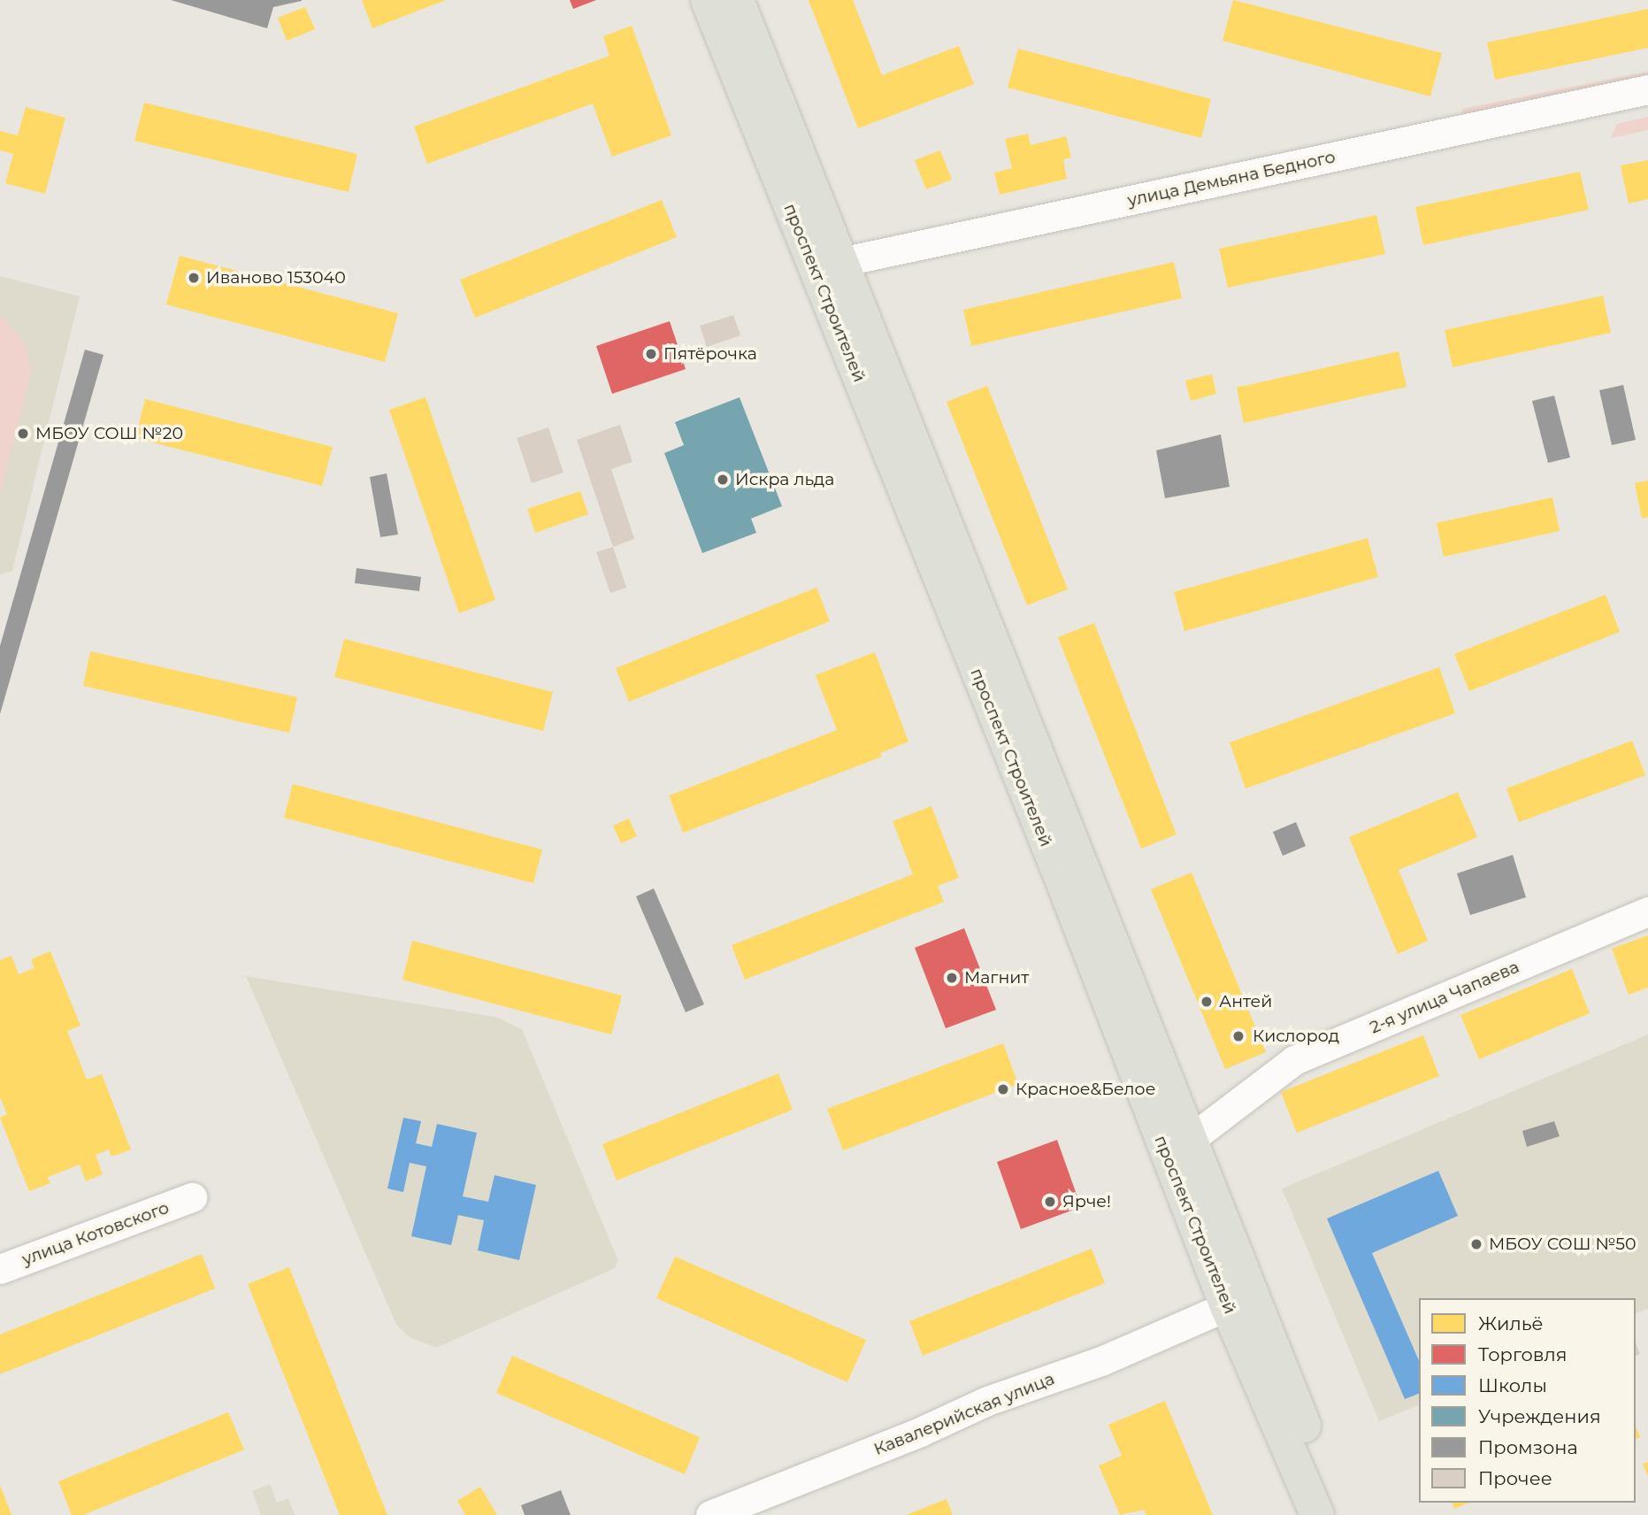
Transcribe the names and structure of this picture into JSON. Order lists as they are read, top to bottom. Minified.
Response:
{"streets":{"main road":["проспект Строителей"],"street":["улица Демьяна Бедного","2-я улица Чапаева","улица Котовского","Кавалерийская улица"]},"crossings":[["улица Демьяна Бедного","проспект Строителей"],["проспект Строителей","2-я улица Чапаева"],["проспект Строителей","Кавалерийская улица"]],"places":["Иваново 153040","Пятёрочка","МБОУ СОШ №20","Искра льда","Магнит","Антей","Кислород","Красное&Белое","Ярче!","МБОУ СОШ №50"],"legend":["Жильё","Торговля","Школы","Учреждения","Промзона","Прочее"]}
